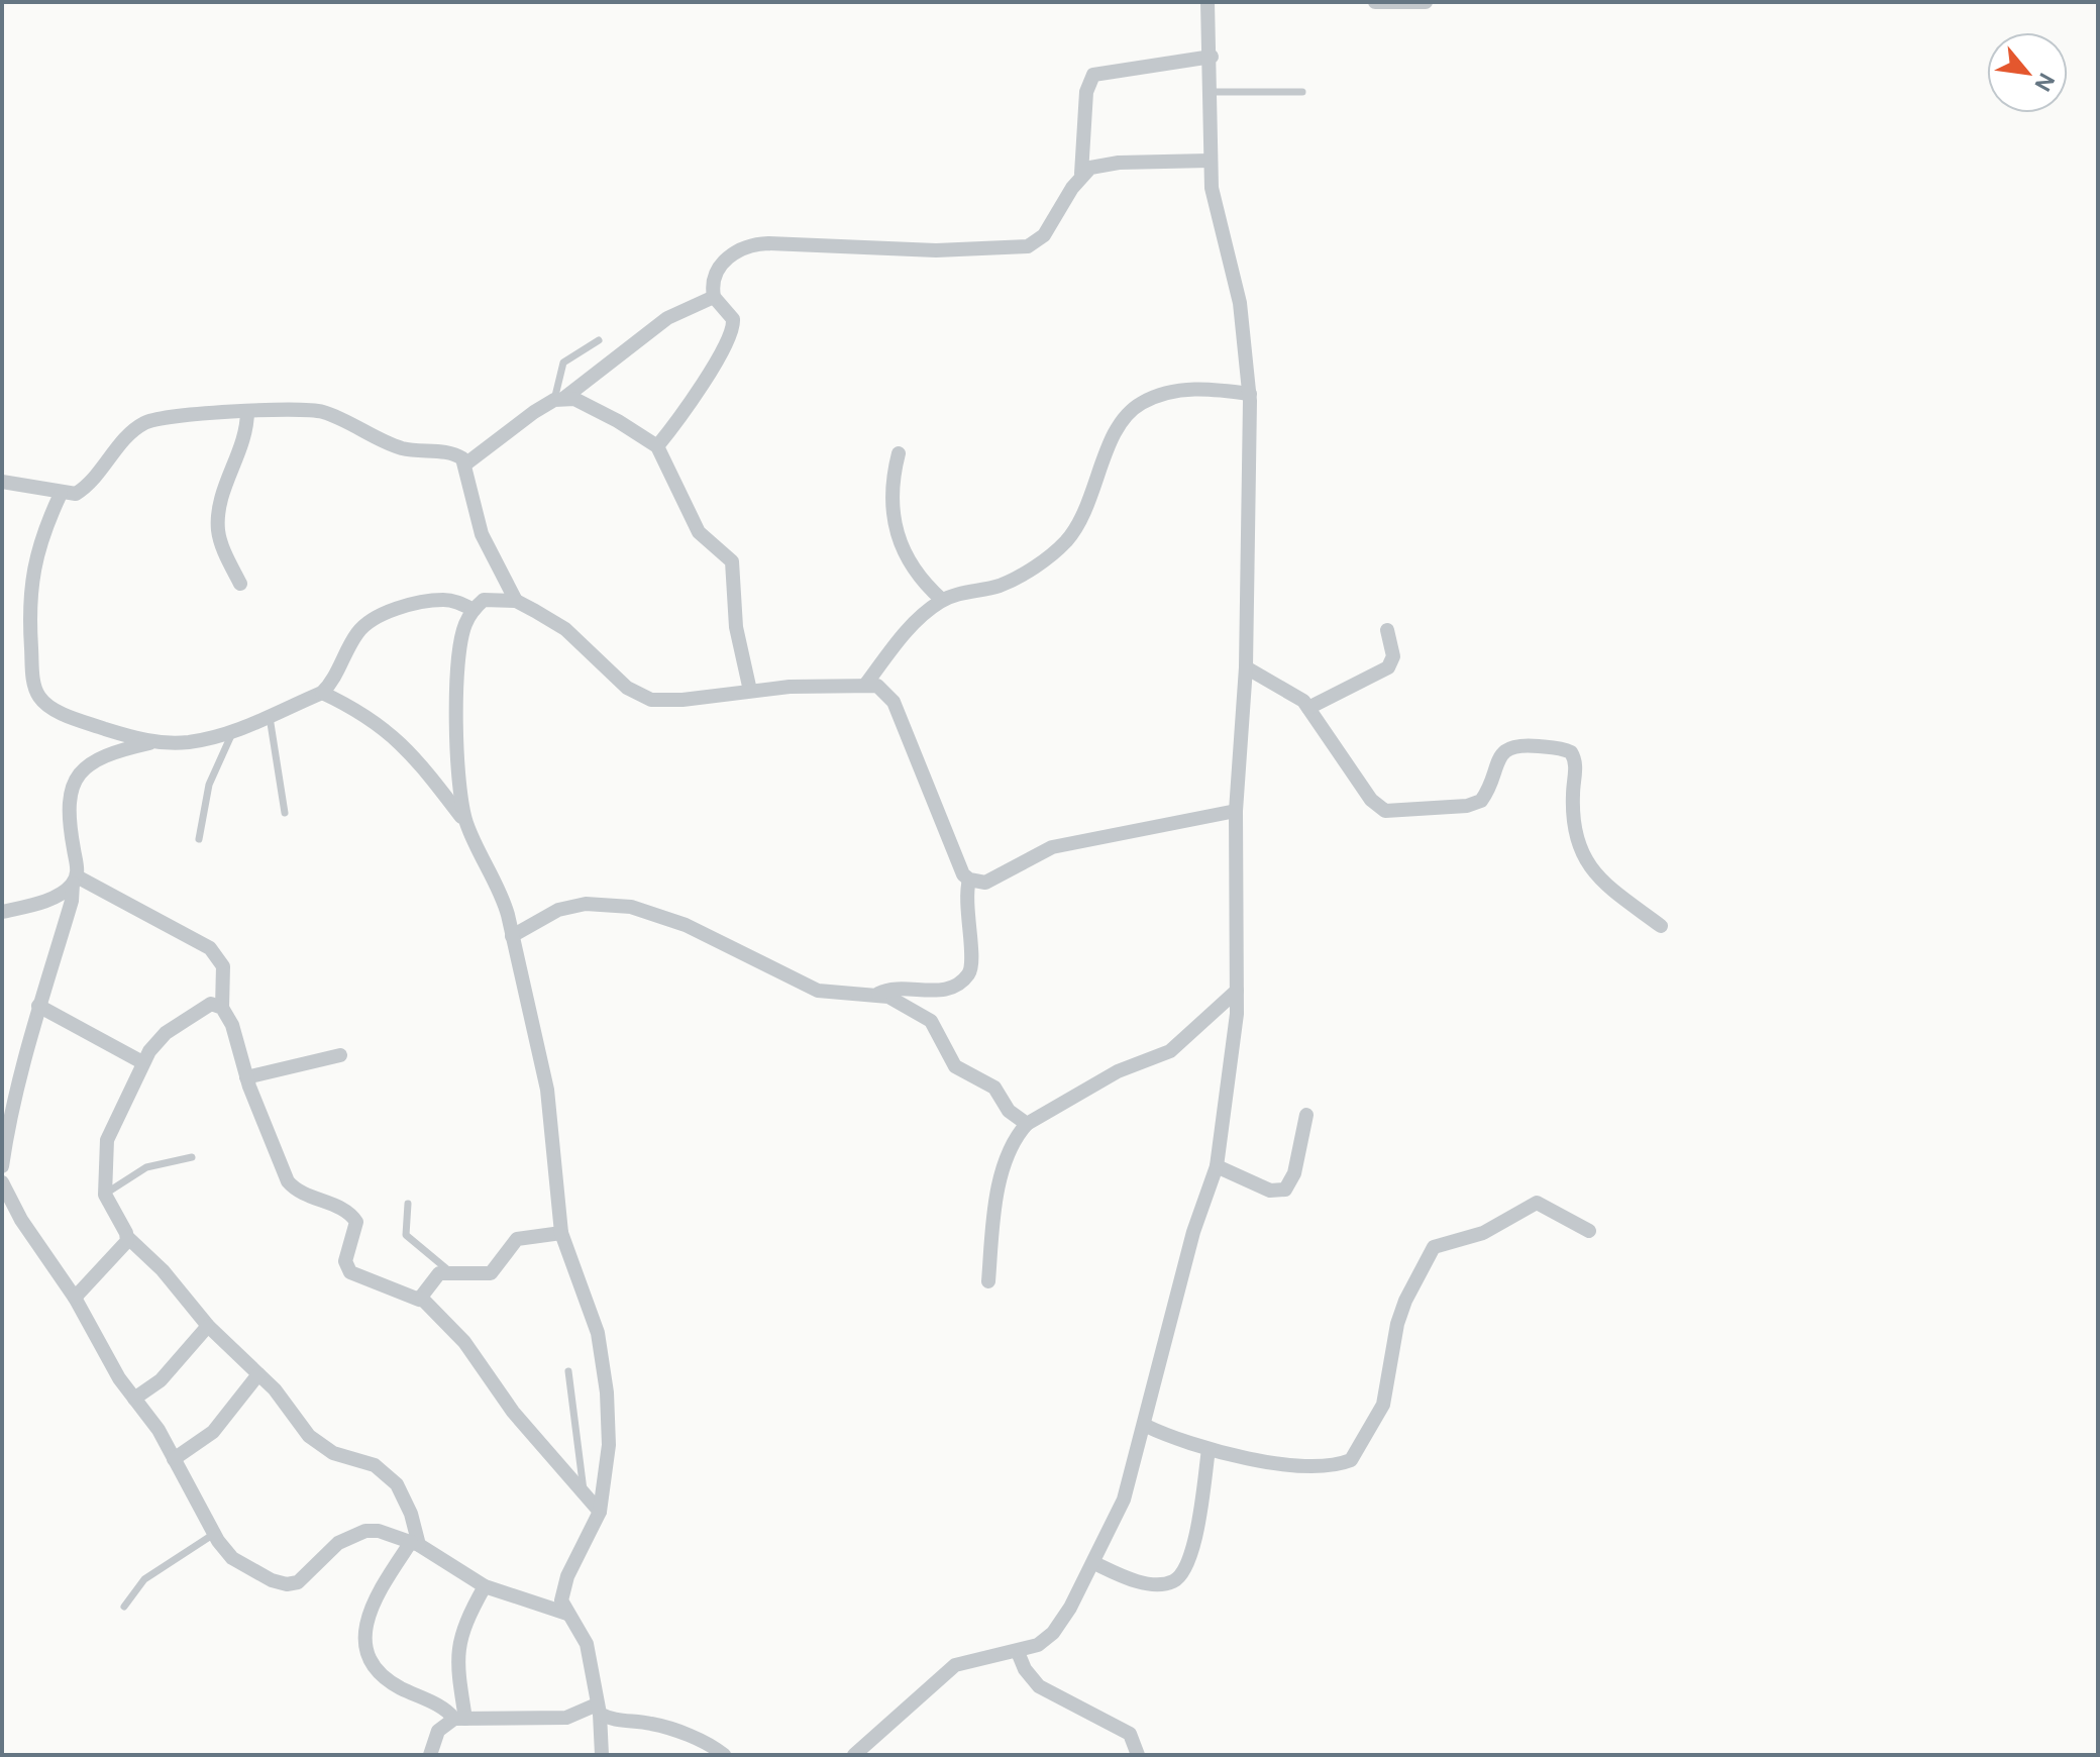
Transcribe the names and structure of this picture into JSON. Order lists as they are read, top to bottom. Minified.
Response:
{"north":"bottom right"}
